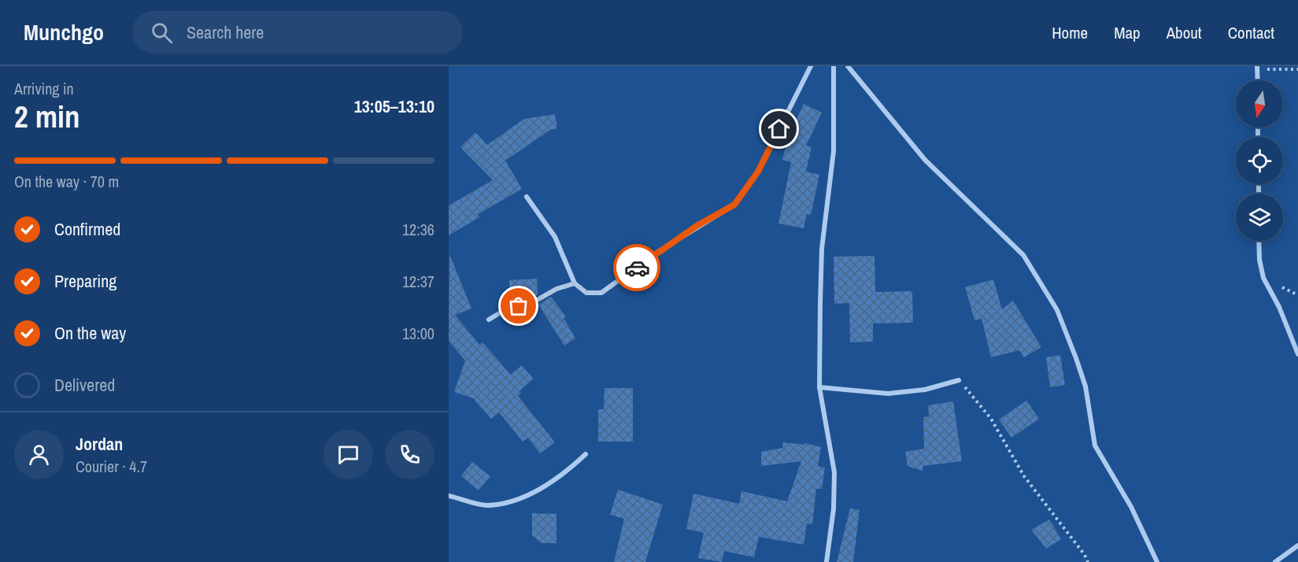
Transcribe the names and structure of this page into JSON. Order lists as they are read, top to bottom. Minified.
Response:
{"north":"bottom","page":{"header":"Munchgo","search":"Search here","nav":["Home","Map","About","Contact"],"heading":["2 min","Arriving in","13:05–13:10"],"panel":["Jordan","Courier · 4.7"],"bar":"On the way · 70 m","list":[["Confirmed","12:36"],["Preparing","12:37"],["On the way","13:00"],"Delivered"]}}
